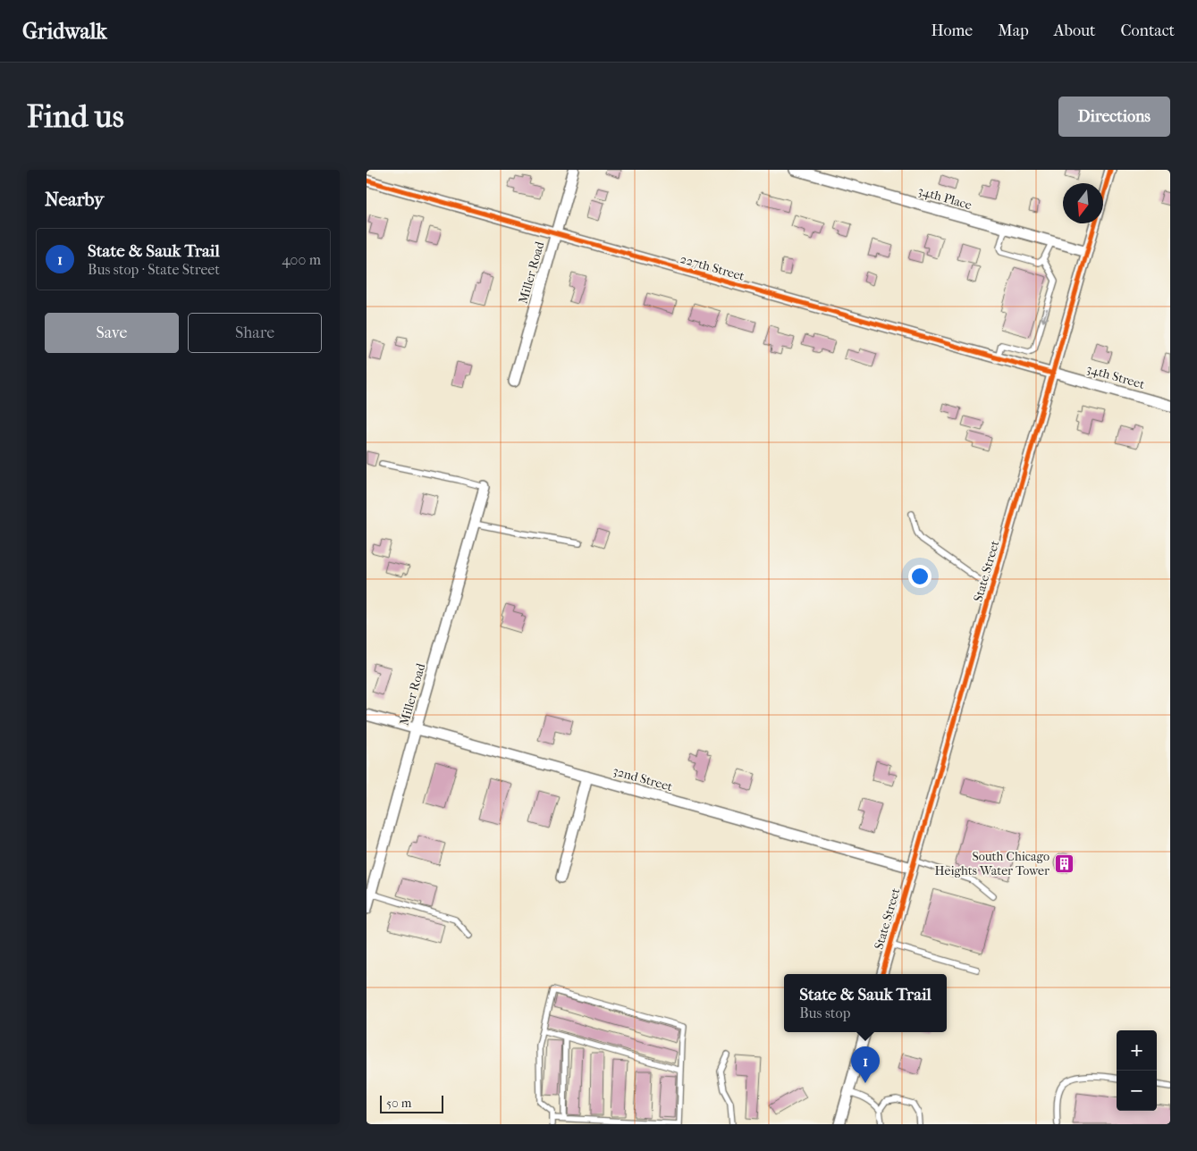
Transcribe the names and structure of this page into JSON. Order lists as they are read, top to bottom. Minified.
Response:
{"streets":{"street":["34th Place","227th Street","Miller Road","34th Street","State Street","32nd Street"]},"crossings":[["34th Place","State Street"],["227th Street","Miller Road"],["227th Street","34th Street"],["227th Street","State Street"],["Miller Road","32nd Street"],["34th Street","State Street"],["State Street","32nd Street"]],"places":{"building":["South Chicago Heights Water Tower"]},"scale_bar":"50 m","north":"bottom","page":{"header":"Gridwalk","nav":["Home","Map","About","Contact"],"buttons":["Directions",["Save","Share"]],"title":"Find us","heading":"Nearby","list":[{"mark":"1","name":"State & Sauk Trail","note":"Bus stop · State Street","value":"400 m"}],"popup":["State & Sauk Trail","Bus stop"],"map_buttons":["+","−"],"pins":"1","scale":"50 m"}}
